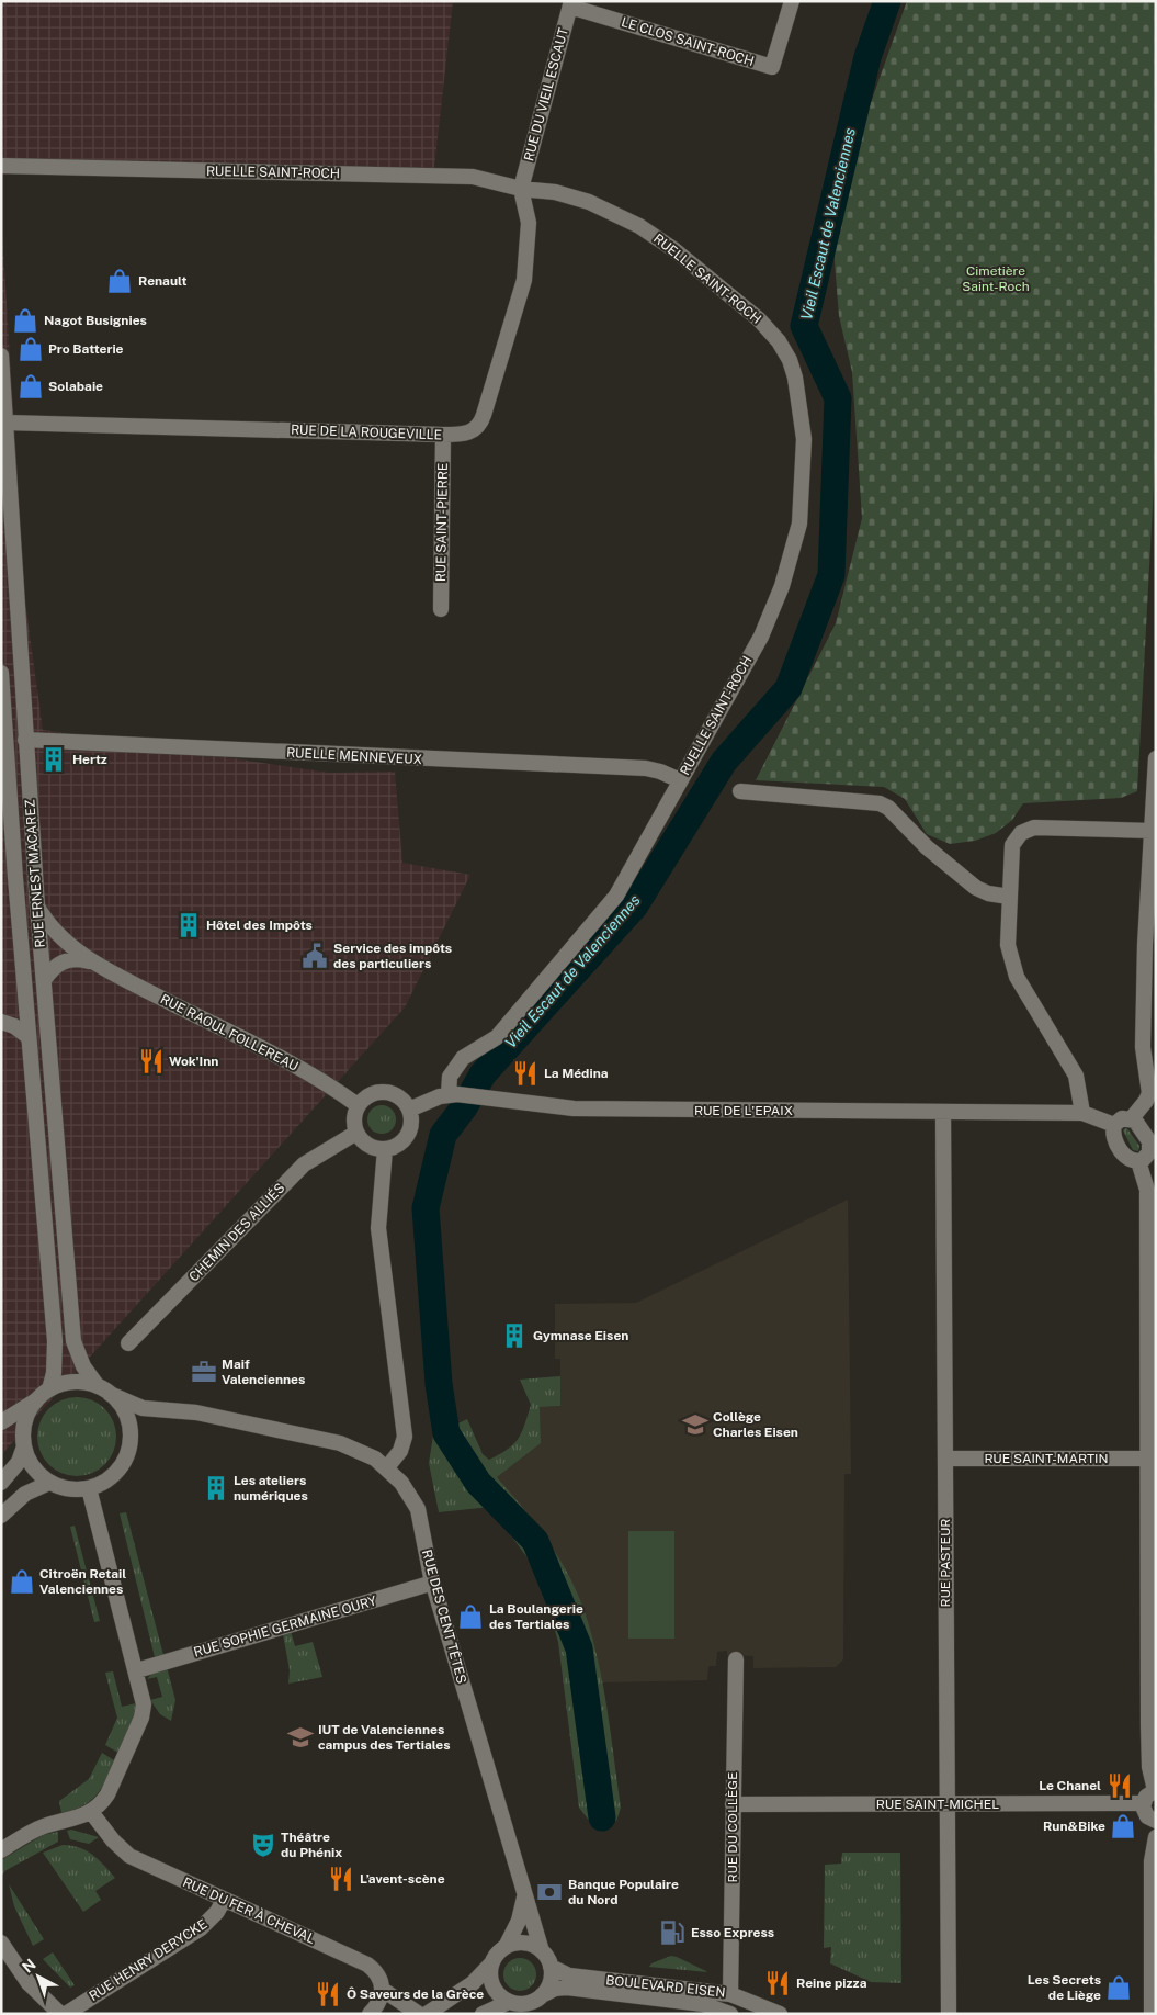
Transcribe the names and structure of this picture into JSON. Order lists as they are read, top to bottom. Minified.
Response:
{"streets":{"street":["LE CLOS SAINT-ROCH","RUE DU VIEIL ESCAUT","RUELLE SAINT-ROCH","RUE DE LA ROUGEVILLE","RUE SAINT-PIERRE","RUELLE MENNEVEUX","RUE ERNEST MACAREZ","RUE RAOUL FOLLEREAU","RUE DE L'EPAIX","CHEMIN DES ALLIÉS","RUE SAINT-MARTIN","RUE PASTEUR","RUE DES CENT TÊTES","RUE SOPHIE GERMAINE OURY","RUE SAINT-MICHEL","RUE DU COLLÈGE","RUE DU FER À CHEVAL","RUE HENRY DERYCKE","BOULEVARD EISEN"]},"crossings":[["LE CLOS SAINT-ROCH","RUE DU VIEIL ESCAUT"],["RUE DU VIEIL ESCAUT","RUELLE SAINT-ROCH"],["RUE DU VIEIL ESCAUT","RUE DE LA ROUGEVILLE"],["RUELLE SAINT-ROCH","RUE DE LA ROUGEVILLE"],["RUELLE SAINT-ROCH","RUELLE MENNEVEUX"],["RUELLE SAINT-ROCH","RUE DE L'EPAIX"],["RUE DE LA ROUGEVILLE","RUE SAINT-PIERRE"],["RUE DE LA ROUGEVILLE","RUE ERNEST MACAREZ"],["RUELLE MENNEVEUX","RUE ERNEST MACAREZ"],["RUE ERNEST MACAREZ","RUE RAOUL FOLLEREAU"],["RUE ERNEST MACAREZ","RUE DES CENT TÊTES"],["RUE RAOUL FOLLEREAU","RUE DE L'EPAIX"],["RUE RAOUL FOLLEREAU","CHEMIN DES ALLIÉS"],["RUE DE L'EPAIX","CHEMIN DES ALLIÉS"],["RUE DE L'EPAIX","RUE PASTEUR"],["RUE SAINT-MARTIN","RUE PASTEUR"],["RUE PASTEUR","RUE SAINT-MICHEL"],["RUE DES CENT TÊTES","RUE SOPHIE GERMAINE OURY"],["RUE DES CENT TÊTES","BOULEVARD EISEN"],["RUE SAINT-MICHEL","RUE DU COLLÈGE"],["RUE DU COLLÈGE","BOULEVARD EISEN"],["RUE DU FER À CHEVAL","RUE HENRY DERYCKE"]],"water":["Vieil Escaut de Valenciennes"],"parks":["Cimetière Saint-Roch"],"places":{"shop":["Renault","Nagot Busignies","Pro Batterie","Solabaie","Citroën Retail Valenciennes","La Boulangerie des Tertiales","Run&Bike","Les Secrets de Liège"],"building":["Hertz","Hôtel des Impôts","Gymnase Eisen","Les ateliers numériques"],"public building":["Service des impôts des particuliers"],"restaurant":["Wok'Inn","La Médina","Le Chanel","L’avent-scène","Reine pizza","Ô Saveurs de la Grèce"],"office":["Maif Valenciennes"],"school or university":["Collège Charles Eisen","IUT de Valenciennes campus des Tertiales"],"theatre":["Théâtre du Phénix"],"bank":["Banque Populaire du Nord"],"fuel station":["Esso Express"]},"north":"top left"}
